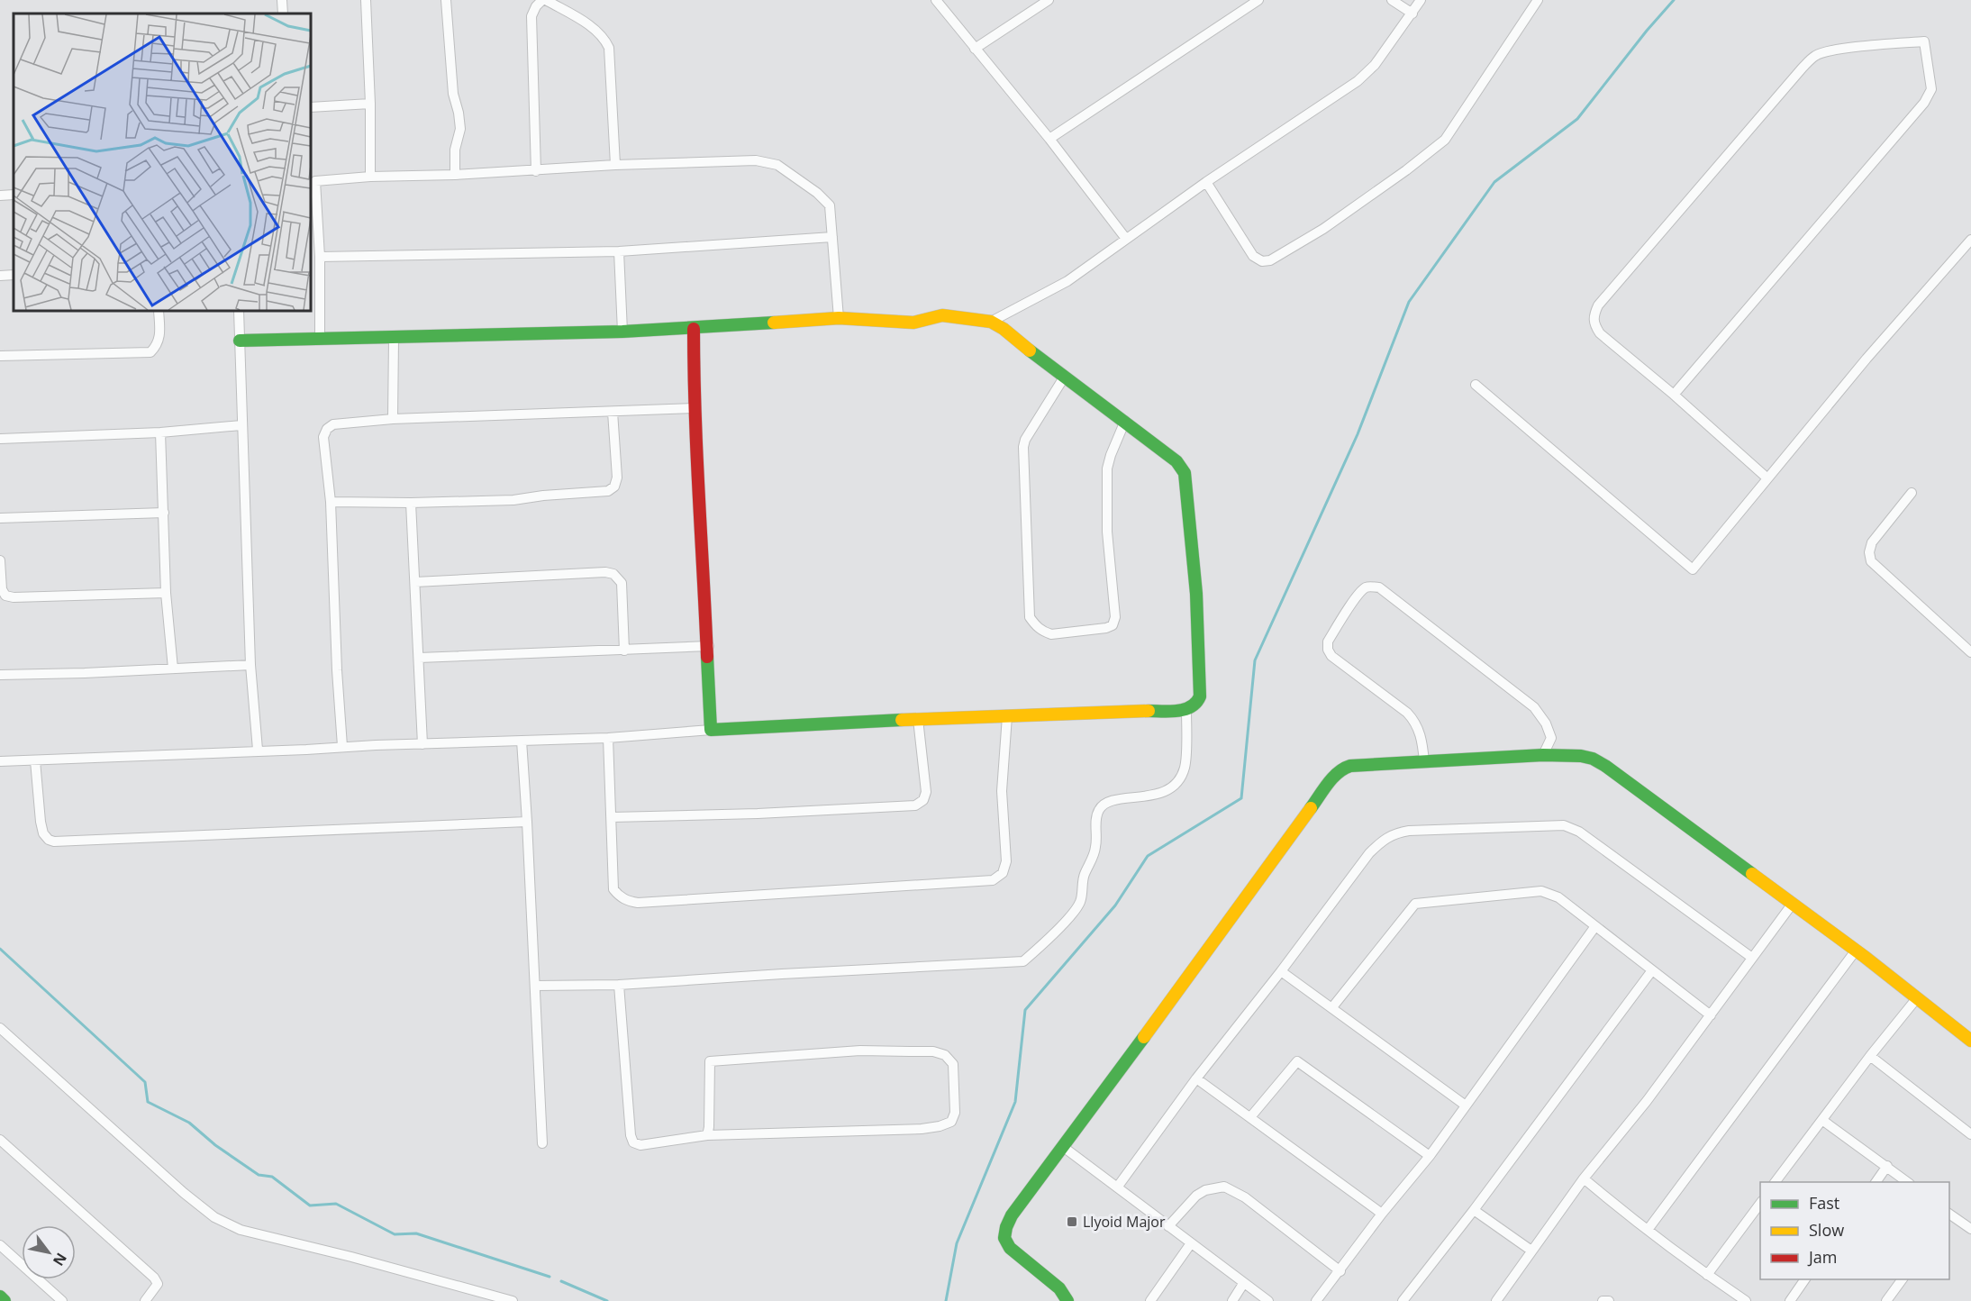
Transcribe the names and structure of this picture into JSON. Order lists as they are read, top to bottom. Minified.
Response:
{"places":{"transit":["Llyoid Major"]},"legend":["Fast","Slow","Jam"],"north":"bottom right"}
